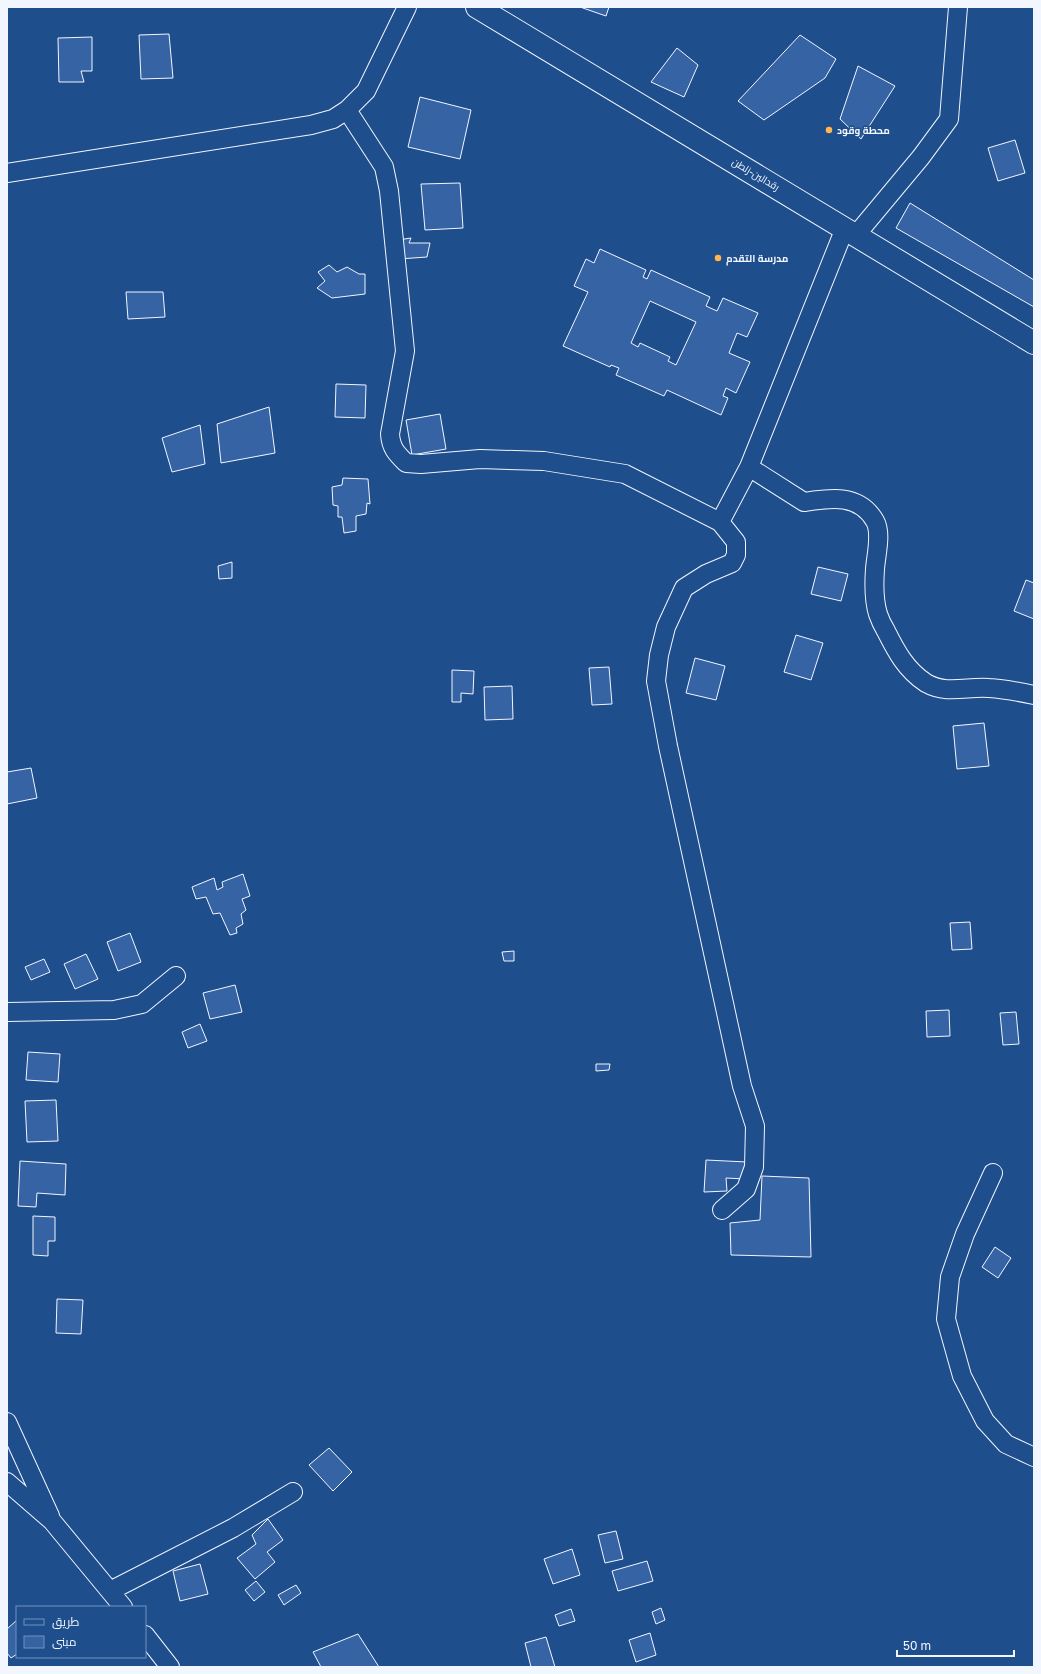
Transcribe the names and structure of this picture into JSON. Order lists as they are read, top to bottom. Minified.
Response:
{"streets":{"main road":["رقدالين-زلطن"]},"places":["محطة وقود","مدرسة التقدم"],"legend":["طريق","مبنى"],"scale_bar":"50 m"}
